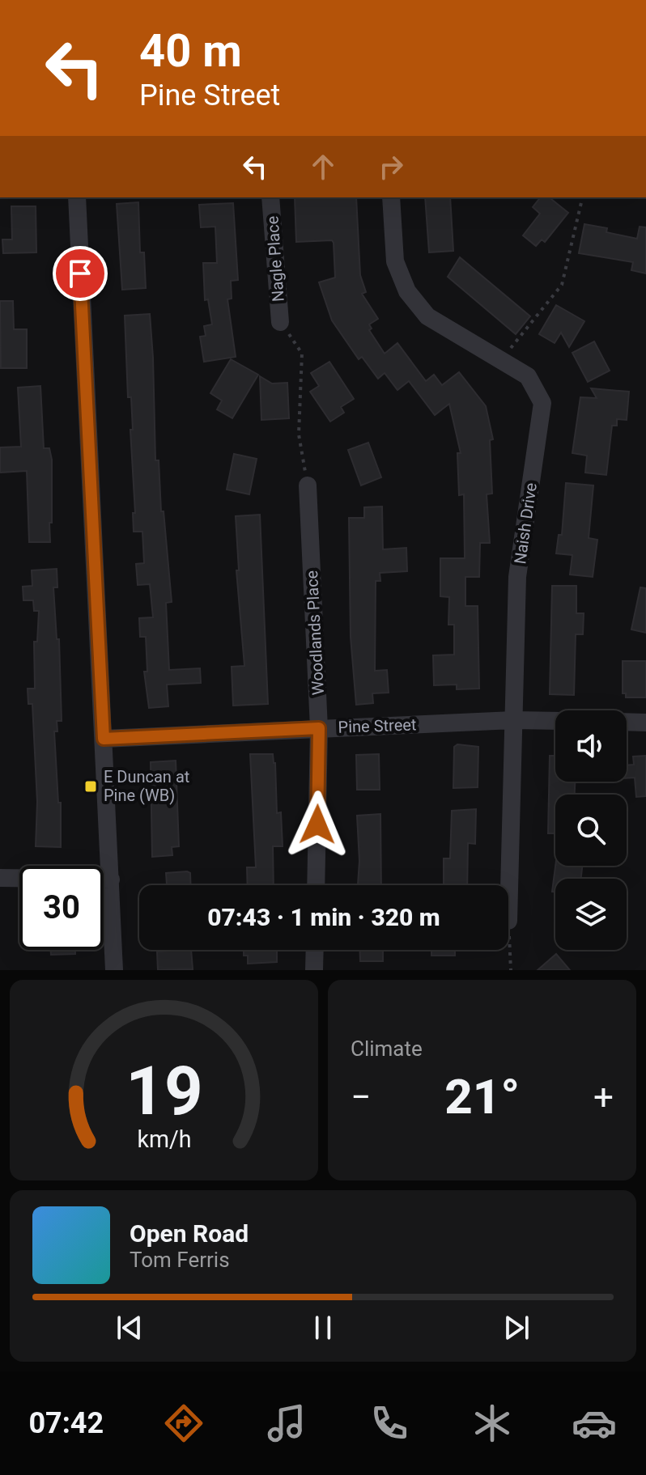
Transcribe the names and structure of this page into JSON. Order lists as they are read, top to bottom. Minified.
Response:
{"streets":{"street":["Nagle Place","Naish Drive","Woodlands Place","Pine Street"]},"crossings":[["Naish Drive","Pine Street"],["Woodlands Place","Pine Street"]],"places":{"transit":["E Duncan at Pine (WB)"]},"page":{"turn":["40 m","Pine Street"],"limit":"30","trip":"07:43 · 1 min · 320 m","tile":"Climate","heat":["−","21°","+"],"song":["Open Road","Tom Ferris"],"tabs":"07:42","gauge":["19","km/h"]}}
